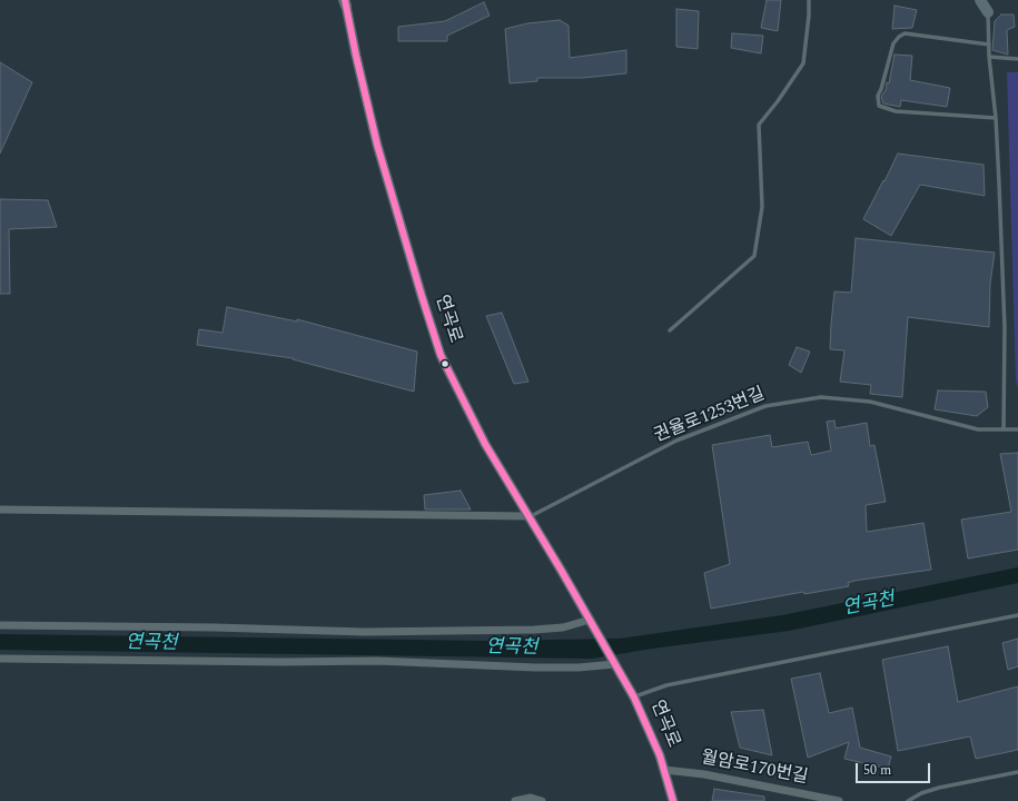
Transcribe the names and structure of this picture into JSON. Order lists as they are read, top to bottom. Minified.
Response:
{"streets":{"street":["연곡로","월암로170번길"],"lane":["권율로1253번길"]},"crossings":[["연곡로","권율로1253번길"],["연곡로","월암로170번길"]],"water":["연곡천"],"scale_bar":"50 m"}
